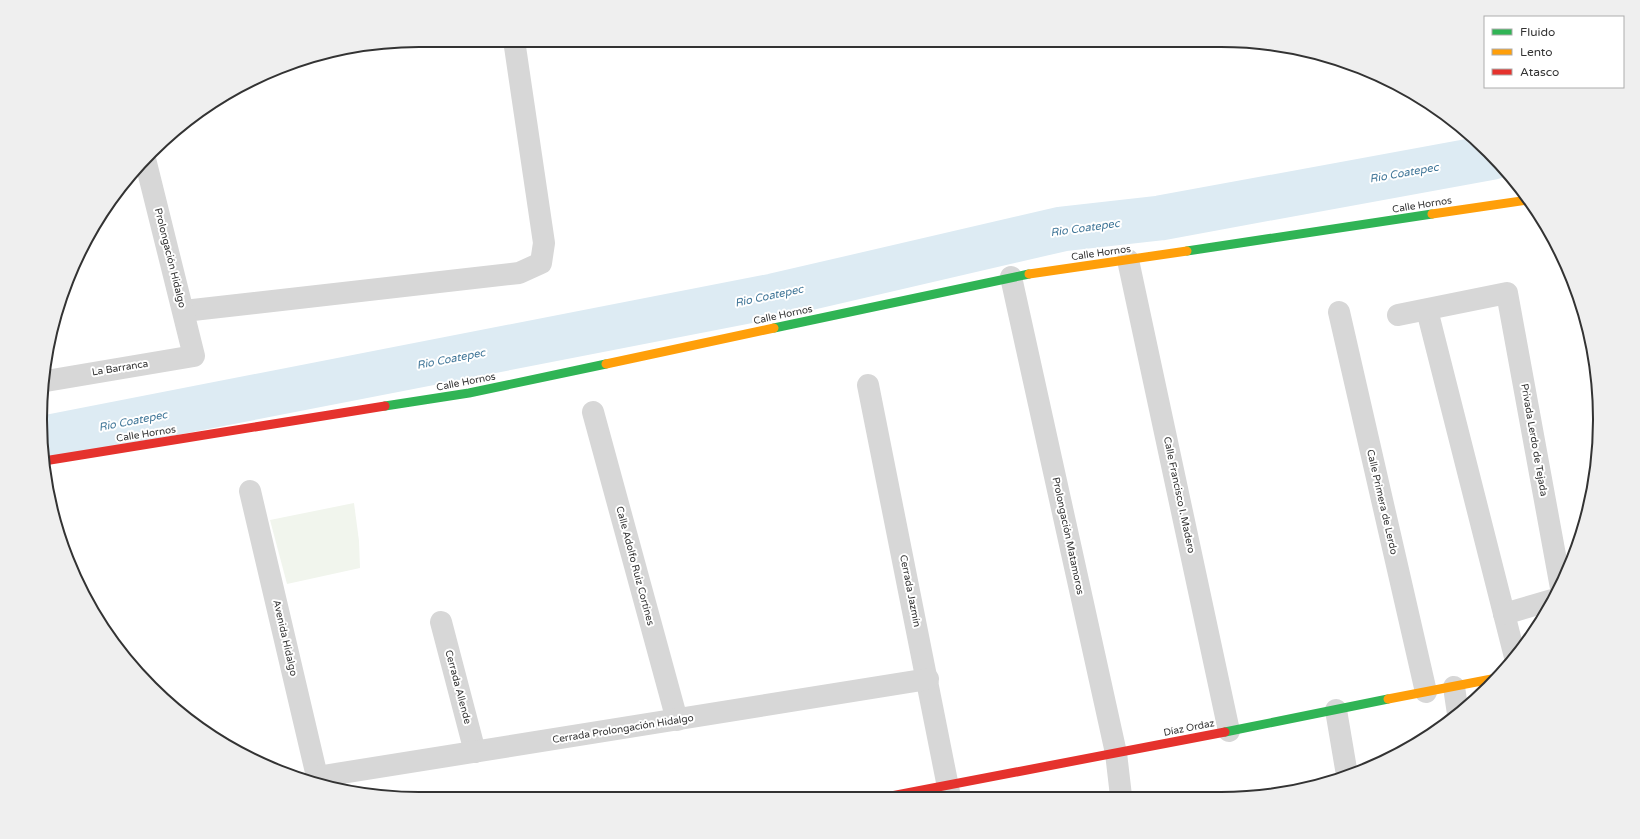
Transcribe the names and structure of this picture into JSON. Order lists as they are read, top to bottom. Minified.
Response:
{"streets":{"street":["Calle Hornos","Prolongación Hidalgo","La Barranca","Privada Lerdo de Tejada","Calle Francisco I. Madero","Calle Primera de Lerdo","Prolongación Matamoros","Calle Adolfo Ruiz Cortines","Cerrada Jazmín","Avenida Hidalgo","Cerrada Allende","Díaz Ordaz","Cerrada Prolongación Hidalgo"]},"crossings":[["Calle Hornos","Calle Francisco I. Madero"],["Calle Hornos","Prolongación Matamoros"],["Prolongación Hidalgo","La Barranca"],["Calle Francisco I. Madero","Díaz Ordaz"],["Calle Primera de Lerdo","Díaz Ordaz"],["Prolongación Matamoros","Díaz Ordaz"],["Calle Adolfo Ruiz Cortines","Cerrada Prolongación Hidalgo"],["Cerrada Jazmín","Díaz Ordaz"],["Cerrada Jazmín","Cerrada Prolongación Hidalgo"],["Cerrada Allende","Cerrada Prolongación Hidalgo"]],"water":["Rio Coatepec"],"legend":["Fluido","Lento","Atasco"]}
